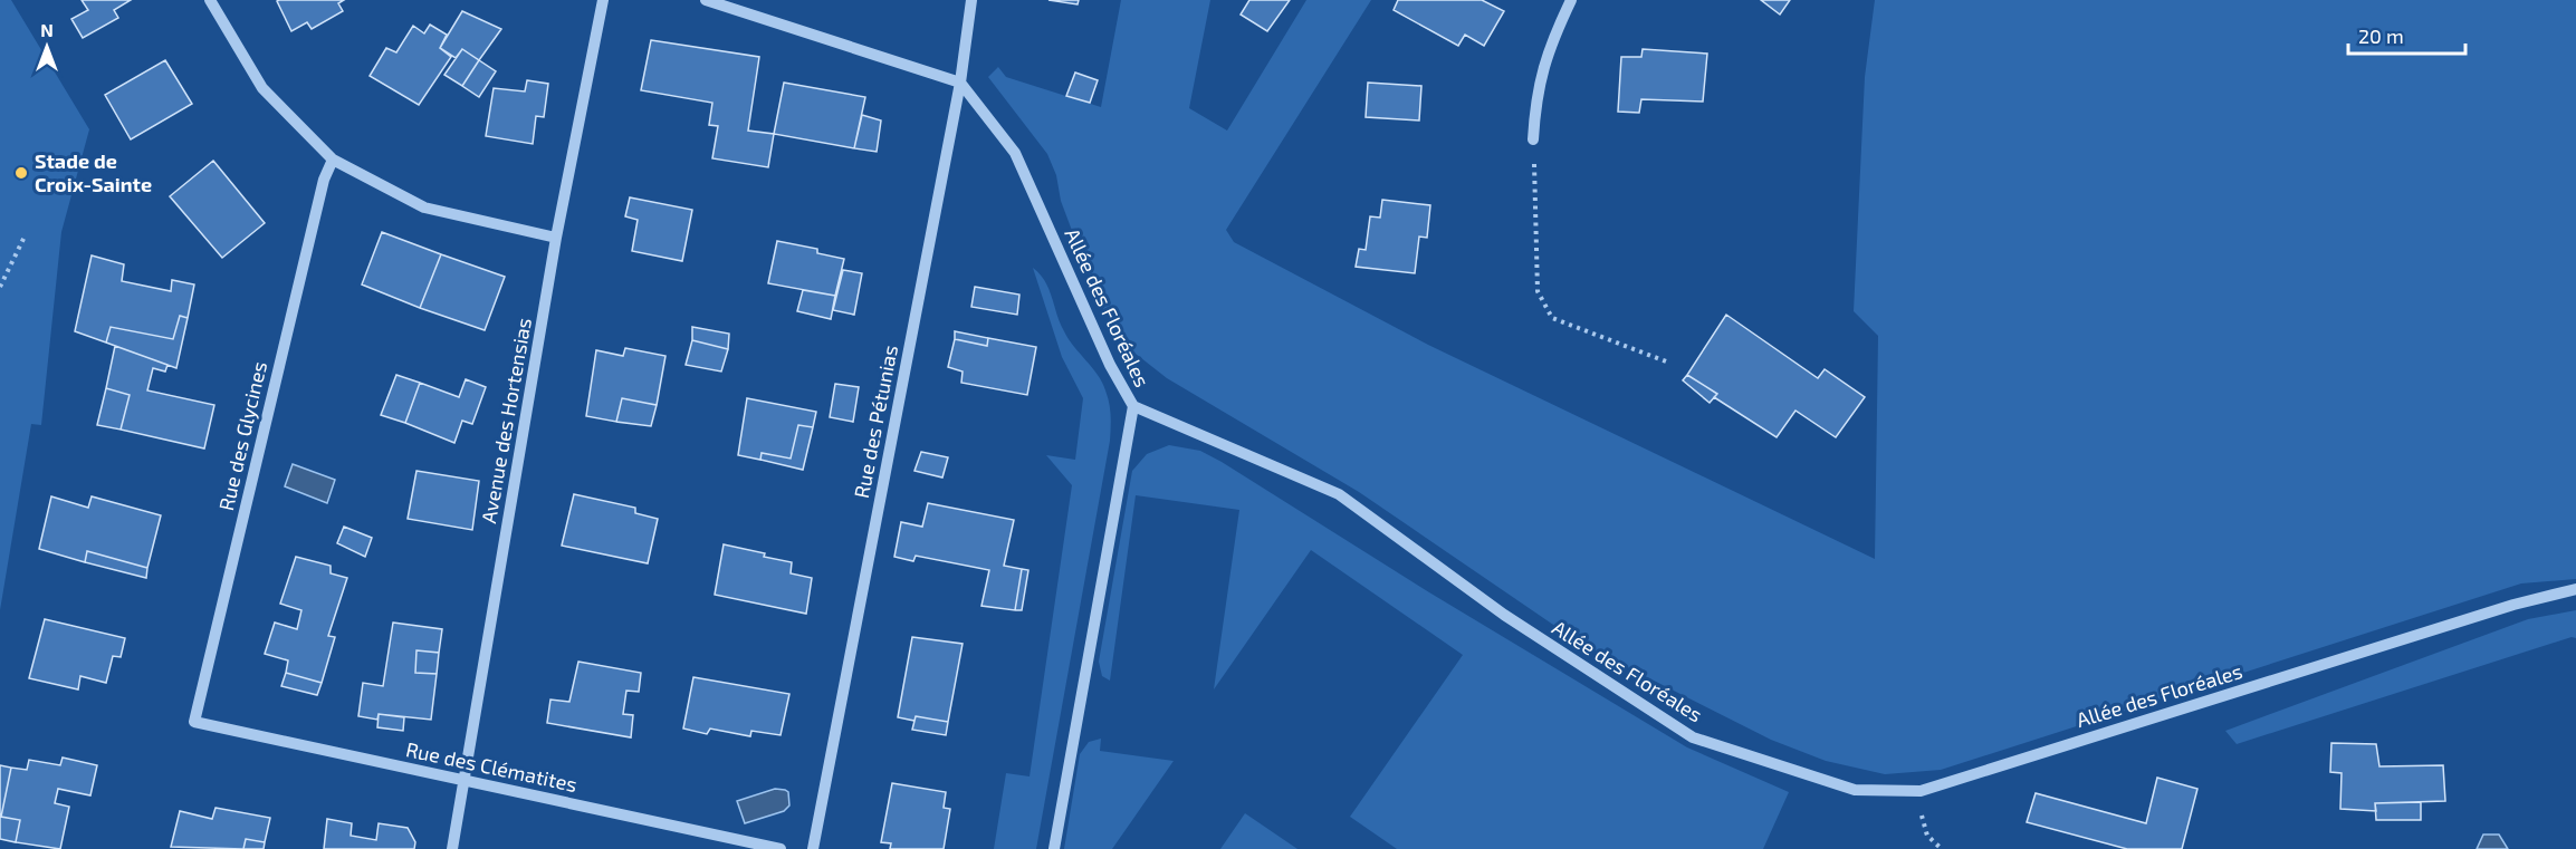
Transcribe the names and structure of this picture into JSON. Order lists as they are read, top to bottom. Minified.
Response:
{"streets":{"street":["Allée des Floréales","Avenue des Hortensias","Rue des Pétunias","Rue des Glycines","Rue des Clématites"]},"crossings":[["Allée des Floréales","Rue des Pétunias"],["Avenue des Hortensias","Rue des Clématites"],["Rue des Glycines","Rue des Clématites"]],"places":["Stade de Croix-Sainte"],"scale_bar":"20 m","north":"top"}
